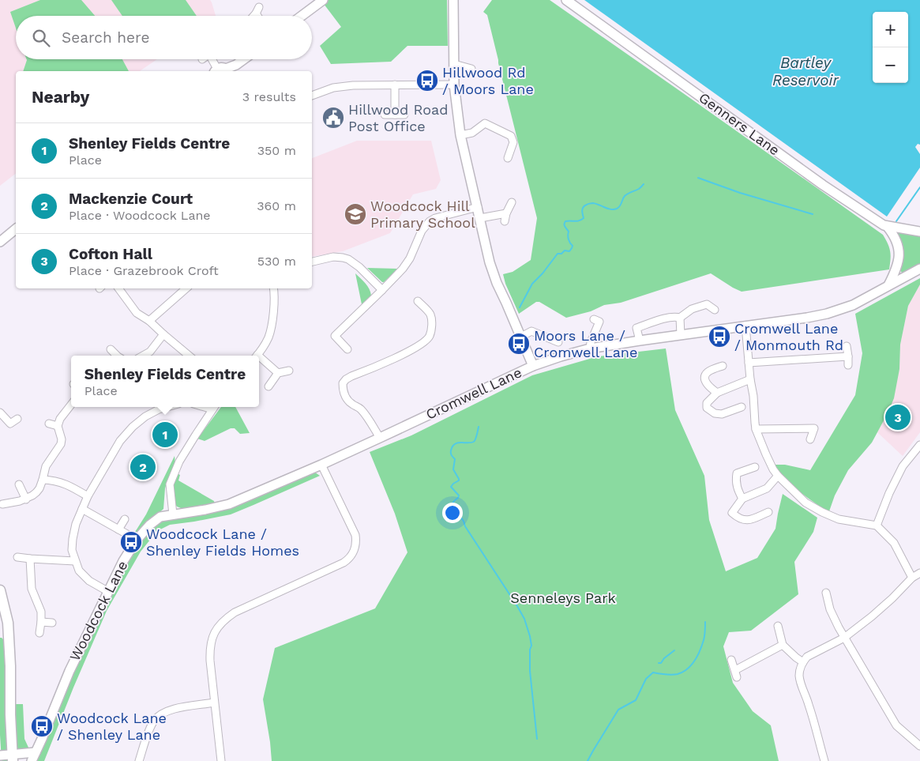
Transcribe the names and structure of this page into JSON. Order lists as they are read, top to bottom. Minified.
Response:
{"streets":{"street":["Genners Lane","Cromwell Lane","Woodcock Lane"]},"crossings":[["Cromwell Lane","Woodcock Lane"]],"water":["Bartley Reservoir"],"parks":["Senneleys Park"],"places":{"bus stop":["Hillwood Rd / Moors Lane","Cromwell Lane / Monmouth Rd","Moors Lane / Cromwell Lane","Woodcock Lane / Shenley Fields Homes","Woodcock Lane / Shenley Lane"],"public building":["Hillwood Road Post Office"],"school or university":["Woodcock Hill Primary School"]},"page":{"map_buttons":["+","−"],"search":"Search here","heading":["Nearby","3 results"],"list":[{"mark":"1","name":"Shenley Fields Centre","note":"Place","value":"350 m"},{"mark":"2","name":"Mackenzie Court","note":"Place · Woodcock Lane","value":"360 m"},{"mark":"3","name":"Cofton Hall","note":"Place · Grazebrook Croft","value":"530 m"}],"popup":["Shenley Fields Centre","Place"],"pins":["3","1","2"]}}
